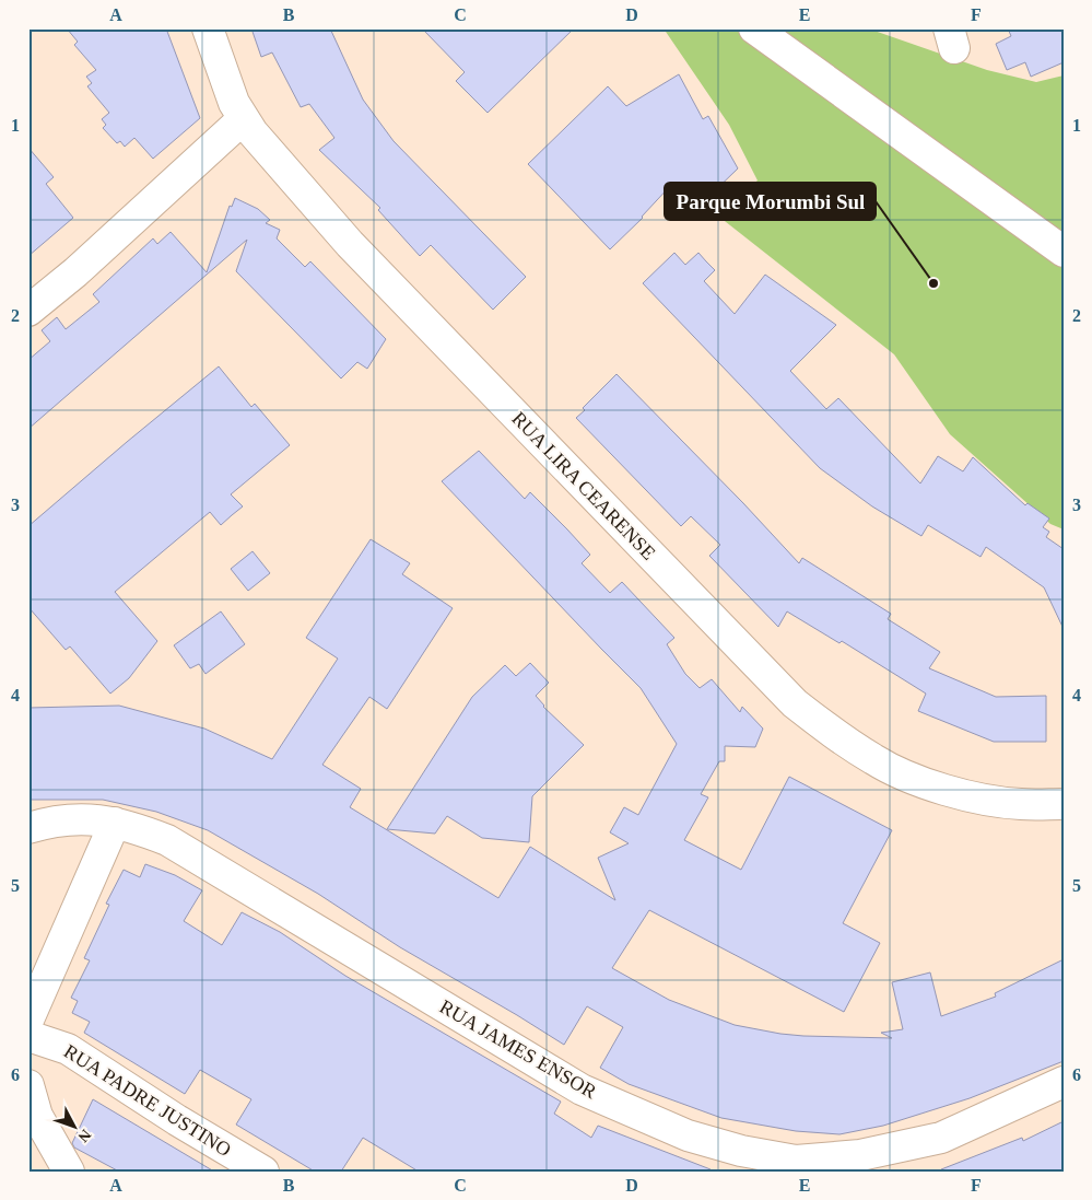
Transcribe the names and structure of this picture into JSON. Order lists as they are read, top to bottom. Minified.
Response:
{"streets":{"street":["RUA LIRA CEARENSE","RUA JAMES ENSOR","RUA PADRE JUSTINO"]},"places":["Parque Morumbi Sul"],"north":"bottom right","grid":{"columns":["A","B","C","D","E","F"],"rows":["1","2","3","4","5","6"]}}
